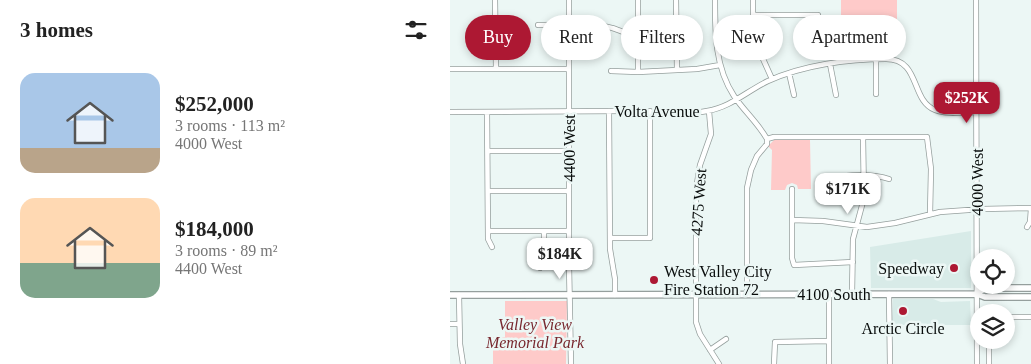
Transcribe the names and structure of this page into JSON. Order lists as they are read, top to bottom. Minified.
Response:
{"streets":{"main road":["4100 South"],"street":["Volta Avenue","4400 West","4000 West","4275 West"]},"crossings":[["Volta Avenue","4400 West"],["Volta Avenue","4000 West"],["Volta Avenue","4275 West"],["4400 West","4100 South"],["4000 West","4100 South"],["4275 West","4100 South"]],"parks":["Valley View Memorial Park"],"places":["Speedway","West Valley City Fire Station 72","Arctic Circle"],"page":{"heading":"3 homes","chip":["Buy","Rent","Filters","New","Apartment"],"list":[{"name":"$252,000","note":"3 rooms · 113 m² · 4000 West"},{"name":"$184,000","note":"3 rooms · 89 m² · 4400 West"}],"price":["$252K","$171K","$184K"]}}
